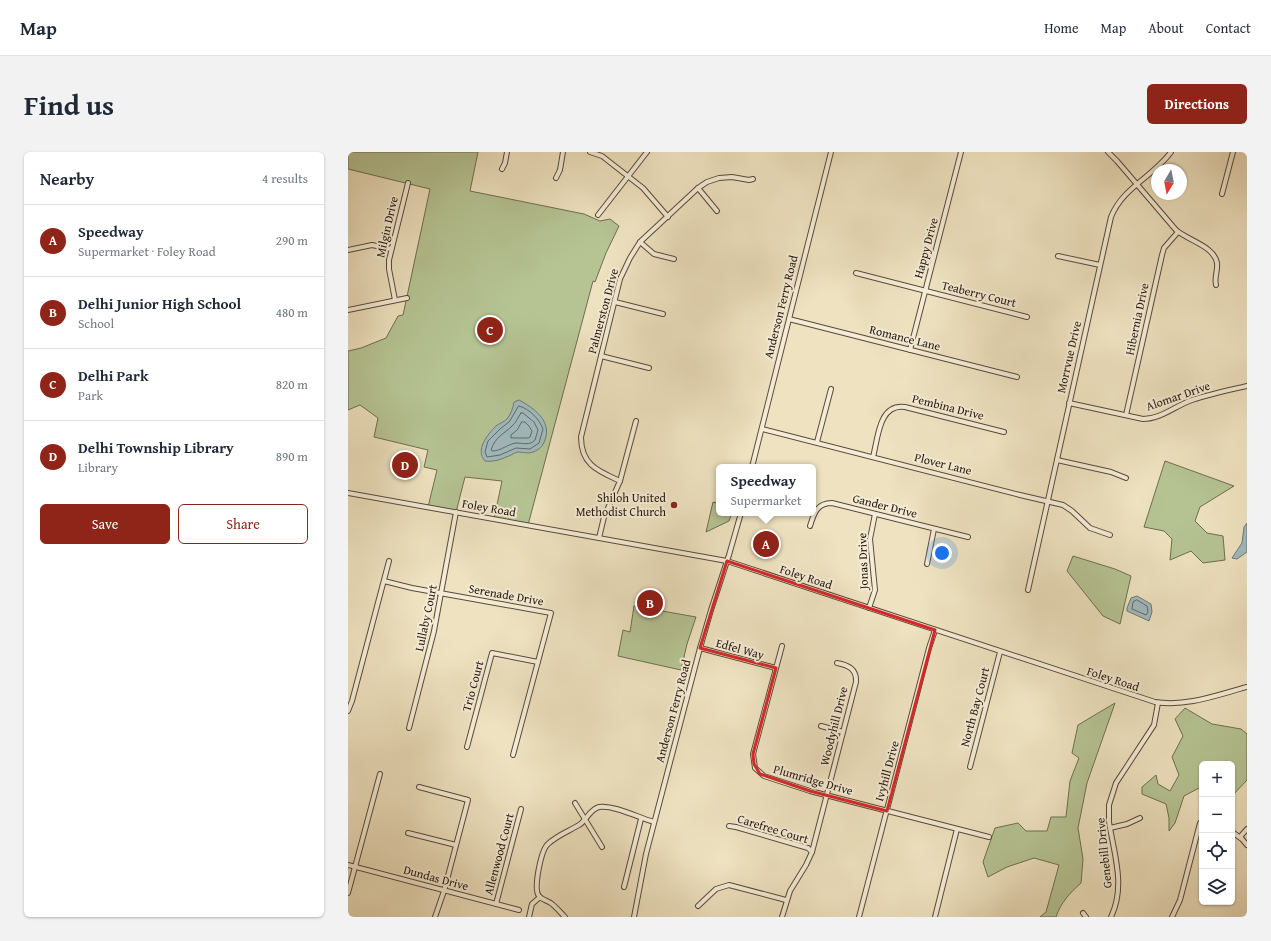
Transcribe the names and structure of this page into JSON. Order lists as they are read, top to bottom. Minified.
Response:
{"streets":{"street":["Milgin Drive","Happy Drive","Teaberry Court","Anderson Ferry Road","Palmerston Drive","Hibernia Drive","Romance Lane","Morrvue Drive","Alomar Drive","Pembina Drive","Plover Lane","Gander Drive","Foley Road","Jonas Drive","Serenade Drive","Lullaby Court","Edfel Way","Trio Court","North Bay Court","Woodyhill Drive","Ivyhill Drive","Plumridge Drive","Carefree Court","Genebill Drive","Allenwood Court","Dundas Drive"]},"crossings":[["Happy Drive","Teaberry Court"],["Happy Drive","Romance Lane"],["Anderson Ferry Road","Romance Lane"],["Anderson Ferry Road","Plover Lane"],["Anderson Ferry Road","Foley Road"],["Anderson Ferry Road","Edfel Way"],["Hibernia Drive","Alomar Drive"],["Morrvue Drive","Alomar Drive"],["Morrvue Drive","Plover Lane"],["Pembina Drive","Plover Lane"],["Gander Drive","Jonas Drive"],["Foley Road","Jonas Drive"],["Foley Road","Lullaby Court"],["Foley Road","North Bay Court"],["Foley Road","Ivyhill Drive"],["Foley Road","Genebill Drive"],["Serenade Drive","Lullaby Court"],["Serenade Drive","Trio Court"],["Edfel Way","Plumridge Drive"],["Woodyhill Drive","Plumridge Drive"],["Woodyhill Drive","Carefree Court"],["Ivyhill Drive","Plumridge Drive"],["Allenwood Court","Dundas Drive"]],"places":["Shiloh United Methodist Church"],"north":"bottom","page":{"header":"Map","nav":["Home","Map","About","Contact"],"title":"Find us","buttons":["Directions",["Save","Share"]],"heading":["Nearby","4 results"],"list":[{"mark":"A","name":"Speedway","note":"Supermarket · Foley Road","value":"290 m"},{"mark":"B","name":"Delhi Junior High School","note":"School","value":"480 m"},{"mark":"C","name":"Delhi Park","note":"Park","value":"820 m"},{"mark":"D","name":"Delhi Township Library","note":"Library","value":"890 m"}],"pins":["C","D","A","B"],"popup":["Speedway","Supermarket"],"map_buttons":["+","−"]}}
